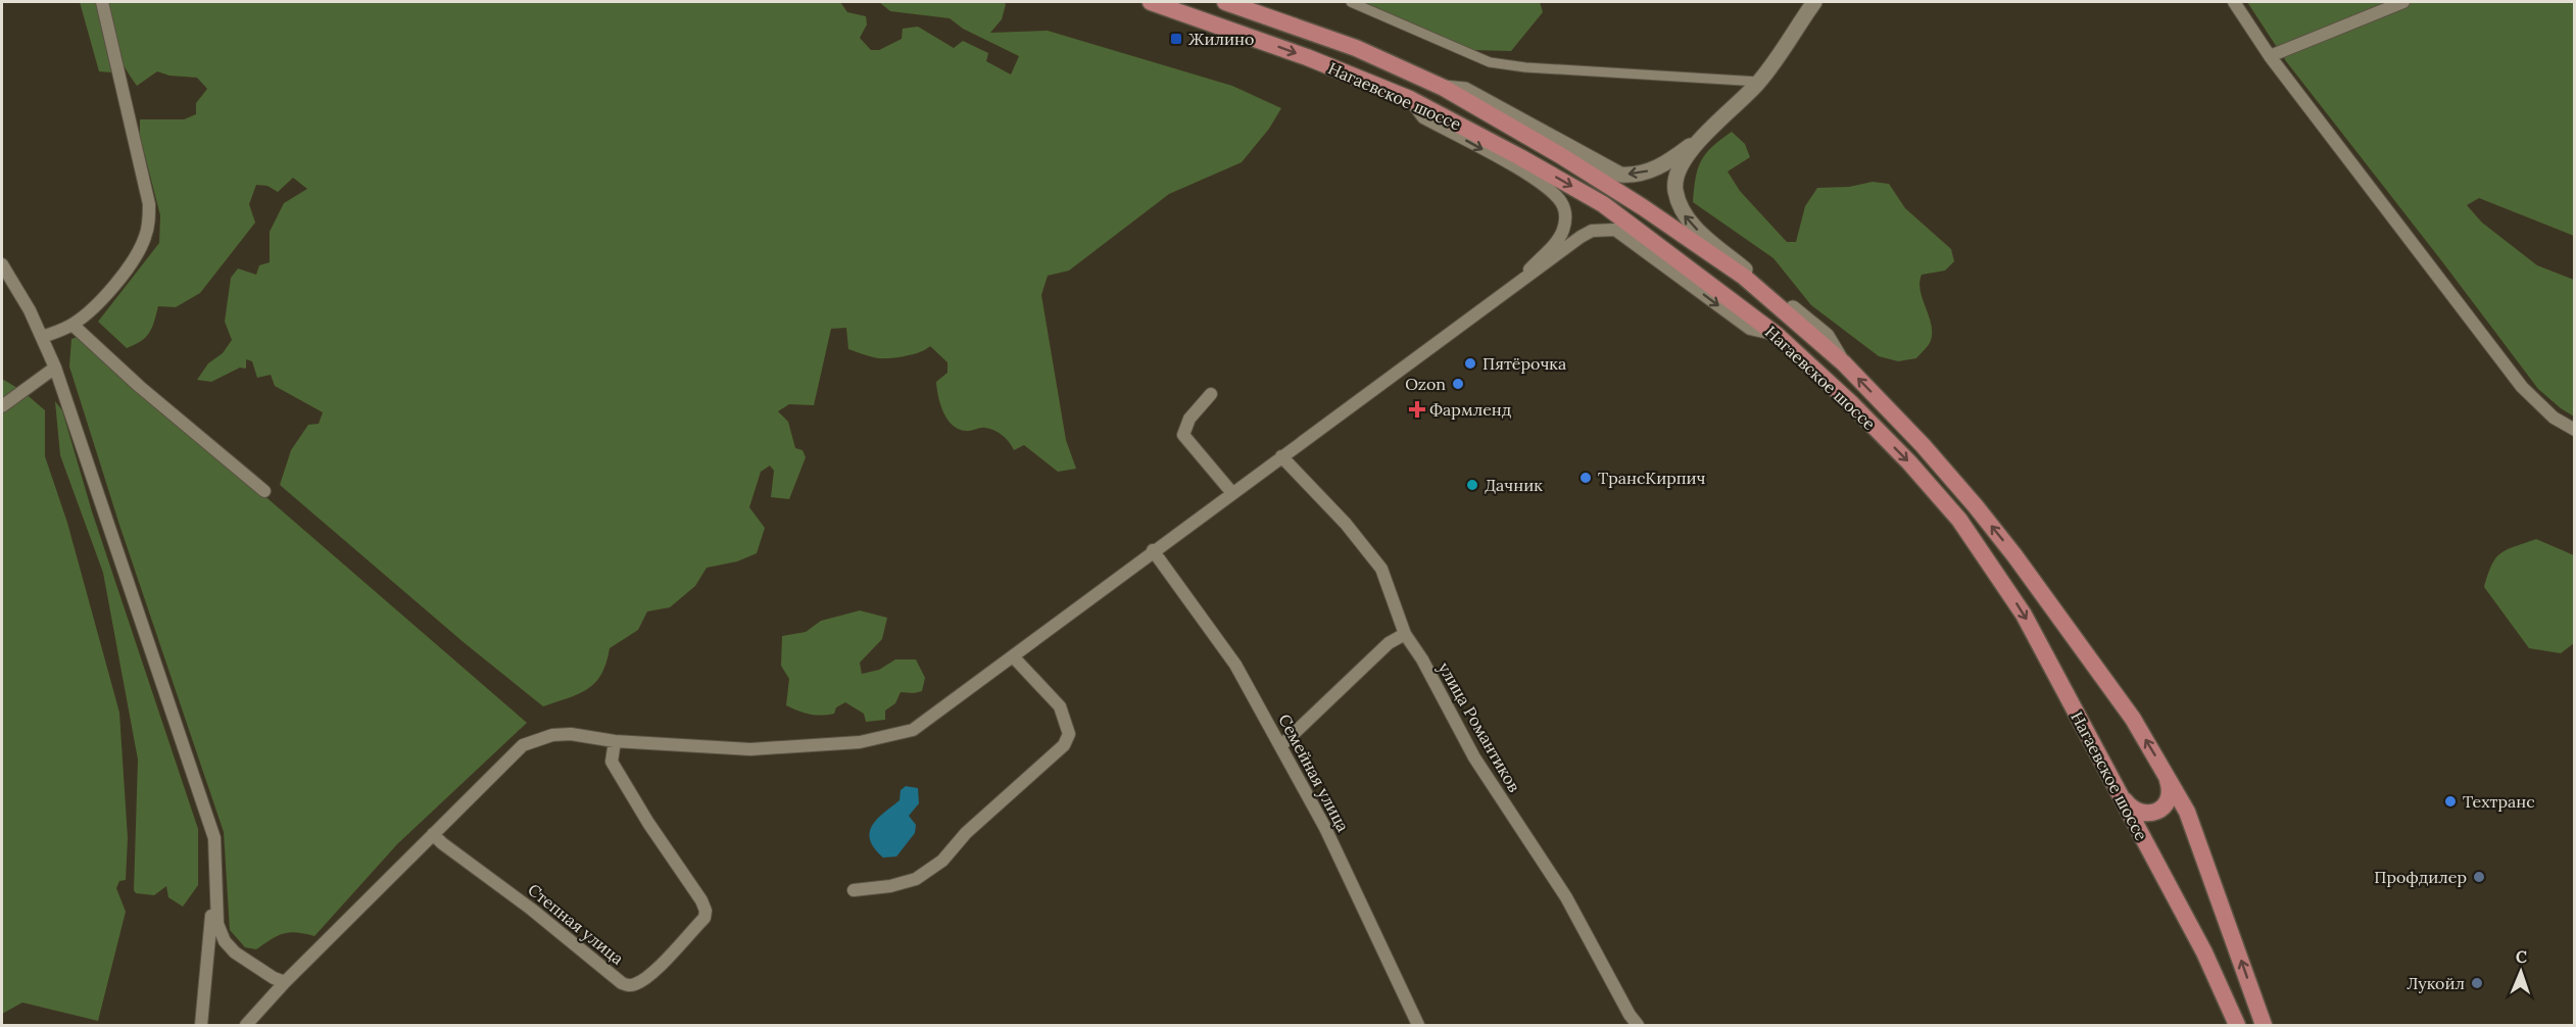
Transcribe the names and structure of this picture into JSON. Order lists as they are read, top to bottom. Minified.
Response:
{"streets":{"main road":["Нагаевское шоссе"],"street":["улица Романтиков","Семейная улица","Степная улица"]},"places":{"transit":["Жилино"],"other":["Пятёрочка","Ozon","ТрансКирпич","Дачник","Техтранс","Профдилер","Лукойл"],"health":["Фармленд"]},"north":"top"}
